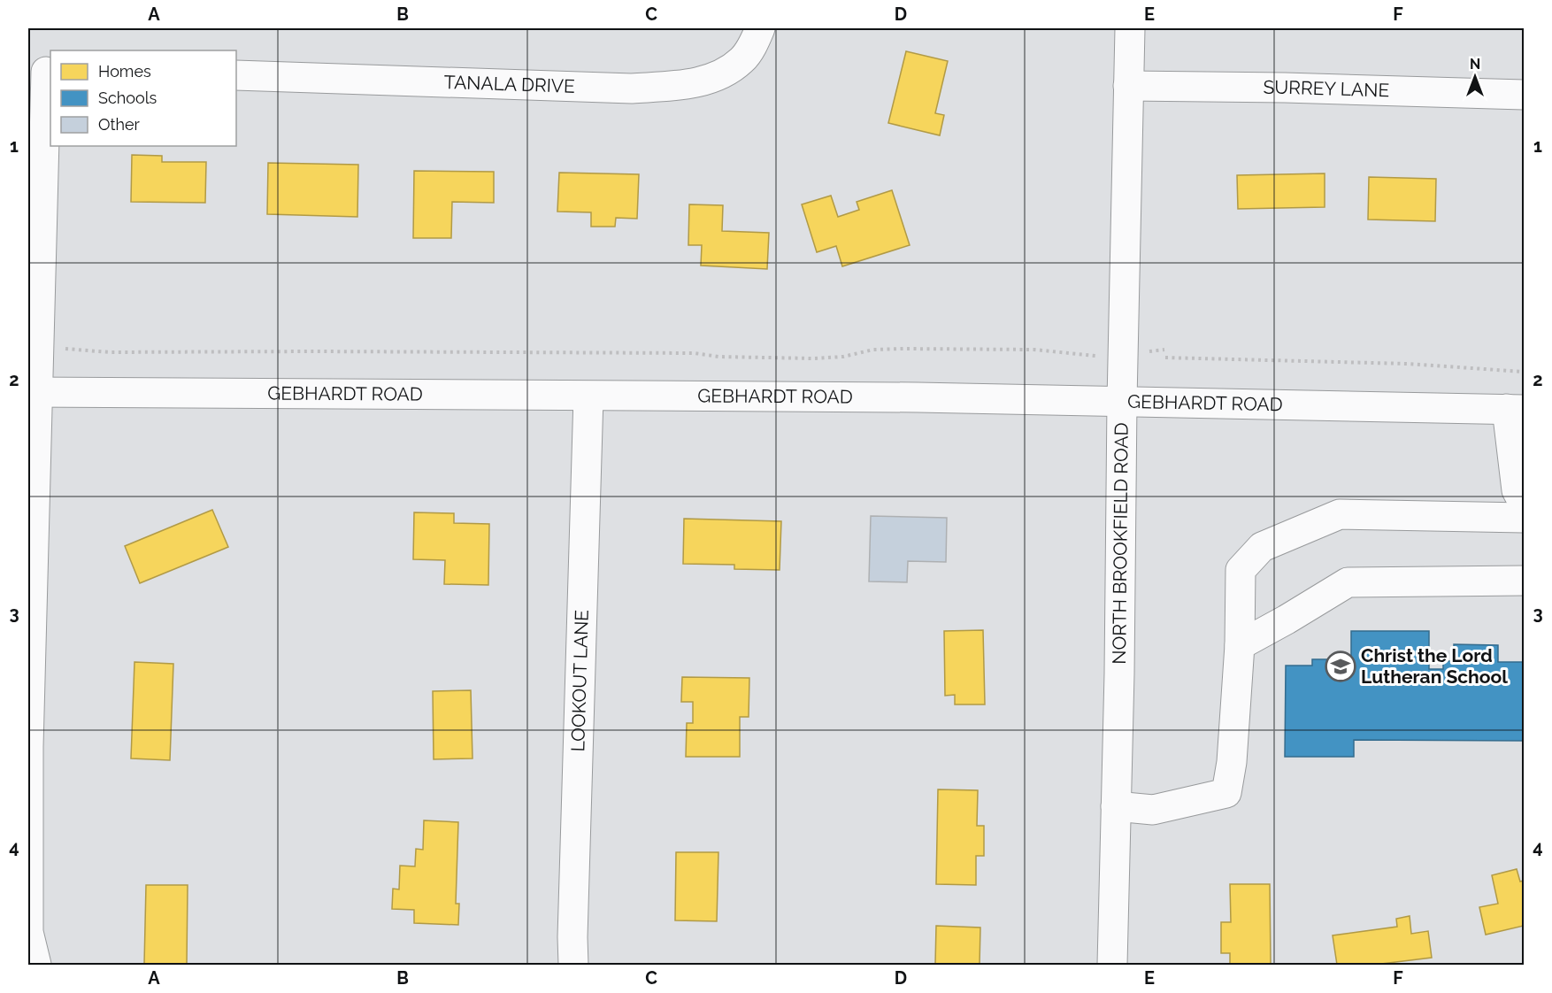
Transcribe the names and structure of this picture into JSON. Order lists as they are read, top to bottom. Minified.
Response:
{"streets":{"street":["TANALA DRIVE","SURREY LANE","GEBHARDT ROAD","NORTH BROOKFIELD ROAD","LOOKOUT LANE"]},"crossings":[["SURREY LANE","NORTH BROOKFIELD ROAD"],["GEBHARDT ROAD","NORTH BROOKFIELD ROAD"],["GEBHARDT ROAD","LOOKOUT LANE"]],"places":{"school or university":["Christ the Lord Lutheran School"]},"legend":["Homes","Schools","Other"],"north":"top","grid":{"columns":["A","B","C","D","E","F"],"rows":["1","2","3","4"]}}
